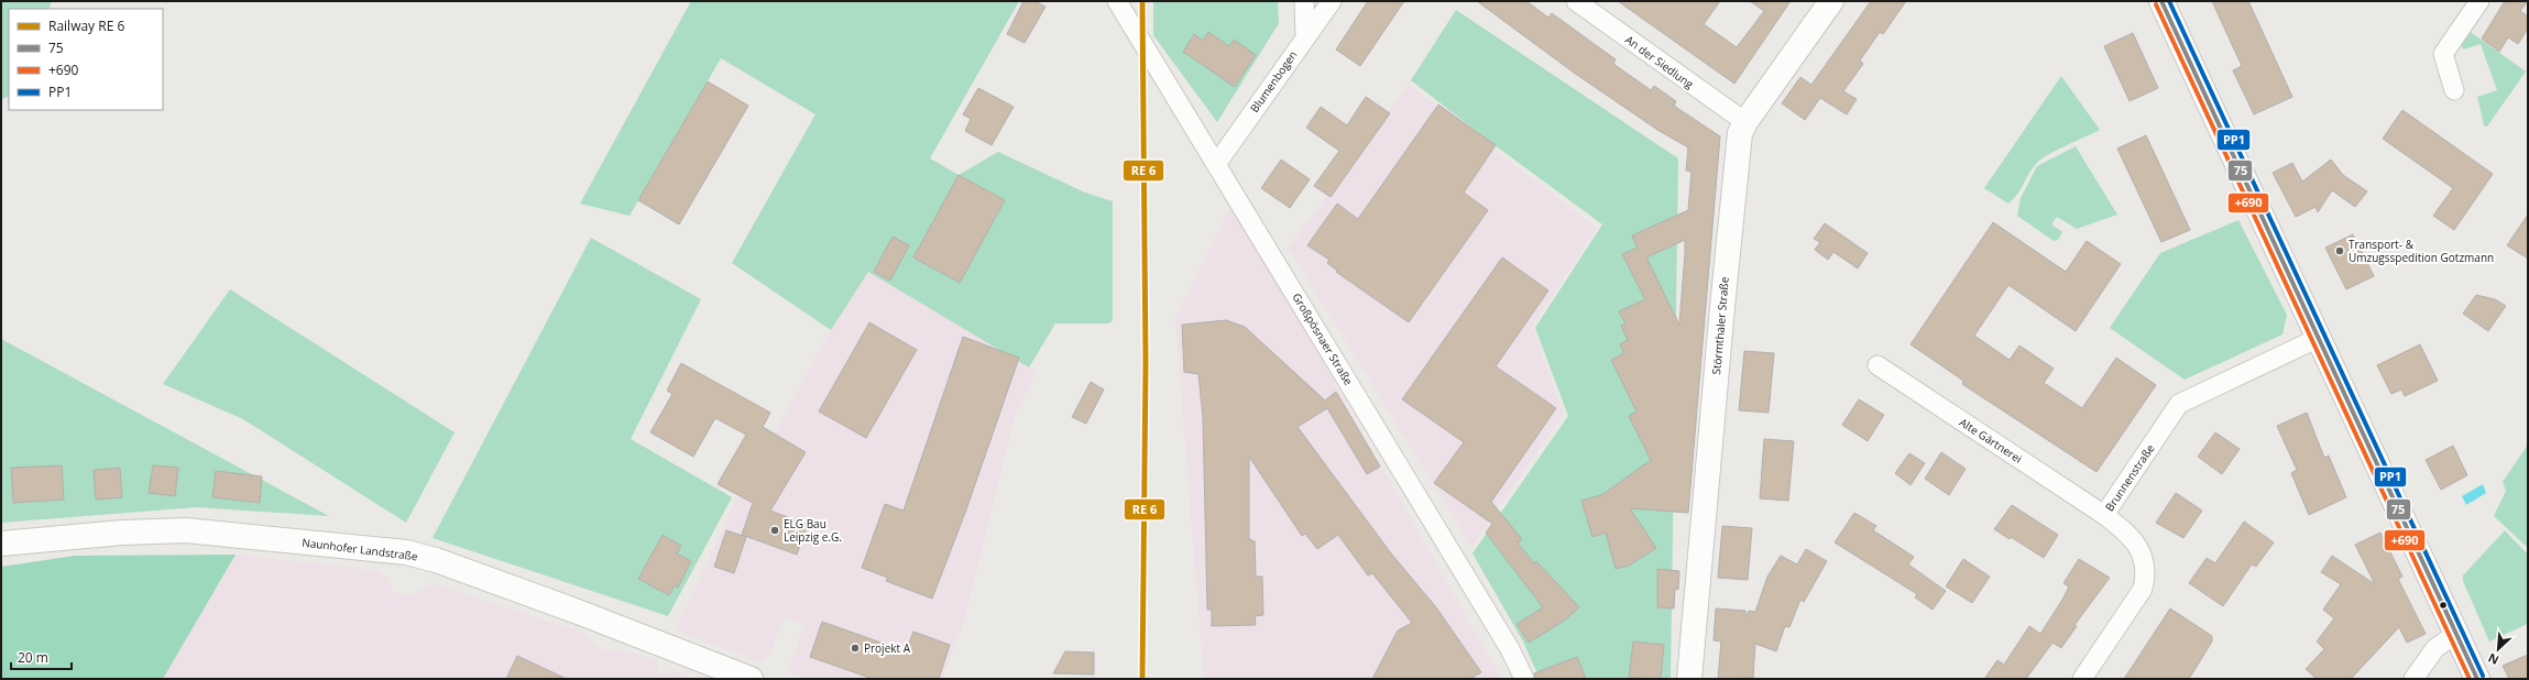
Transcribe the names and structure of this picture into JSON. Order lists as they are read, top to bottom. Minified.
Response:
{"streets":{"street":["An der Siedlung","Blumenbogen","Störmthaler Straße","Großpösnaer Straße","Alte Gärtnerei","Brunnenstraße","Naunhofer Landstraße"]},"crossings":[["An der Siedlung","Störmthaler Straße"],["Blumenbogen","Großpösnaer Straße"],["Alte Gärtnerei","Brunnenstraße"]],"places":["Transport- & Umzugsspedition Gotzmann","ELG Bau Leipzig e.G.","Projekt A"],"lines":["transit line 75","transit line PP1","transit line +690"],"legend":["Railway RE 6","75","+690","PP1"],"scale_bar":"20 m","north":"bottom left"}
